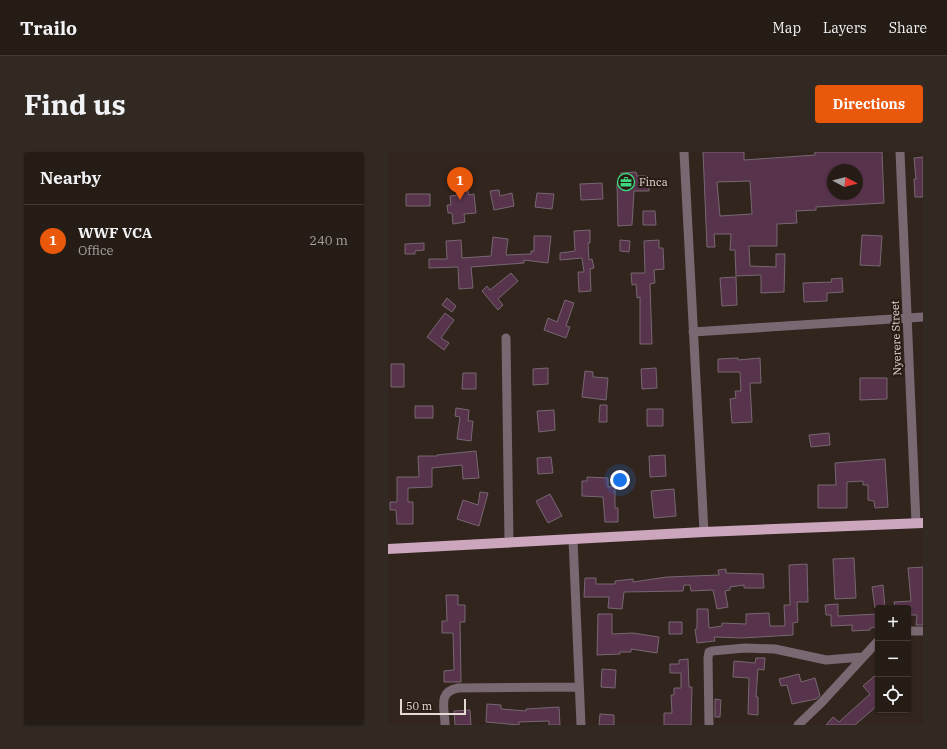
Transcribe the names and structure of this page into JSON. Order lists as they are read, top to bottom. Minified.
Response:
{"streets":{"street":["Nyerere Street"]},"places":{"office":["Finca"]},"scale_bar":"50 m","north":"right","page":{"header":"Trailo","nav":["Map","Layers","Share"],"buttons":"Directions","title":"Find us","heading":"Nearby","pins":"1","list":[{"mark":"1","name":"WWF VCA","note":"Office","value":"240 m"}],"map_buttons":["+","−"],"scale":"50 m"}}
